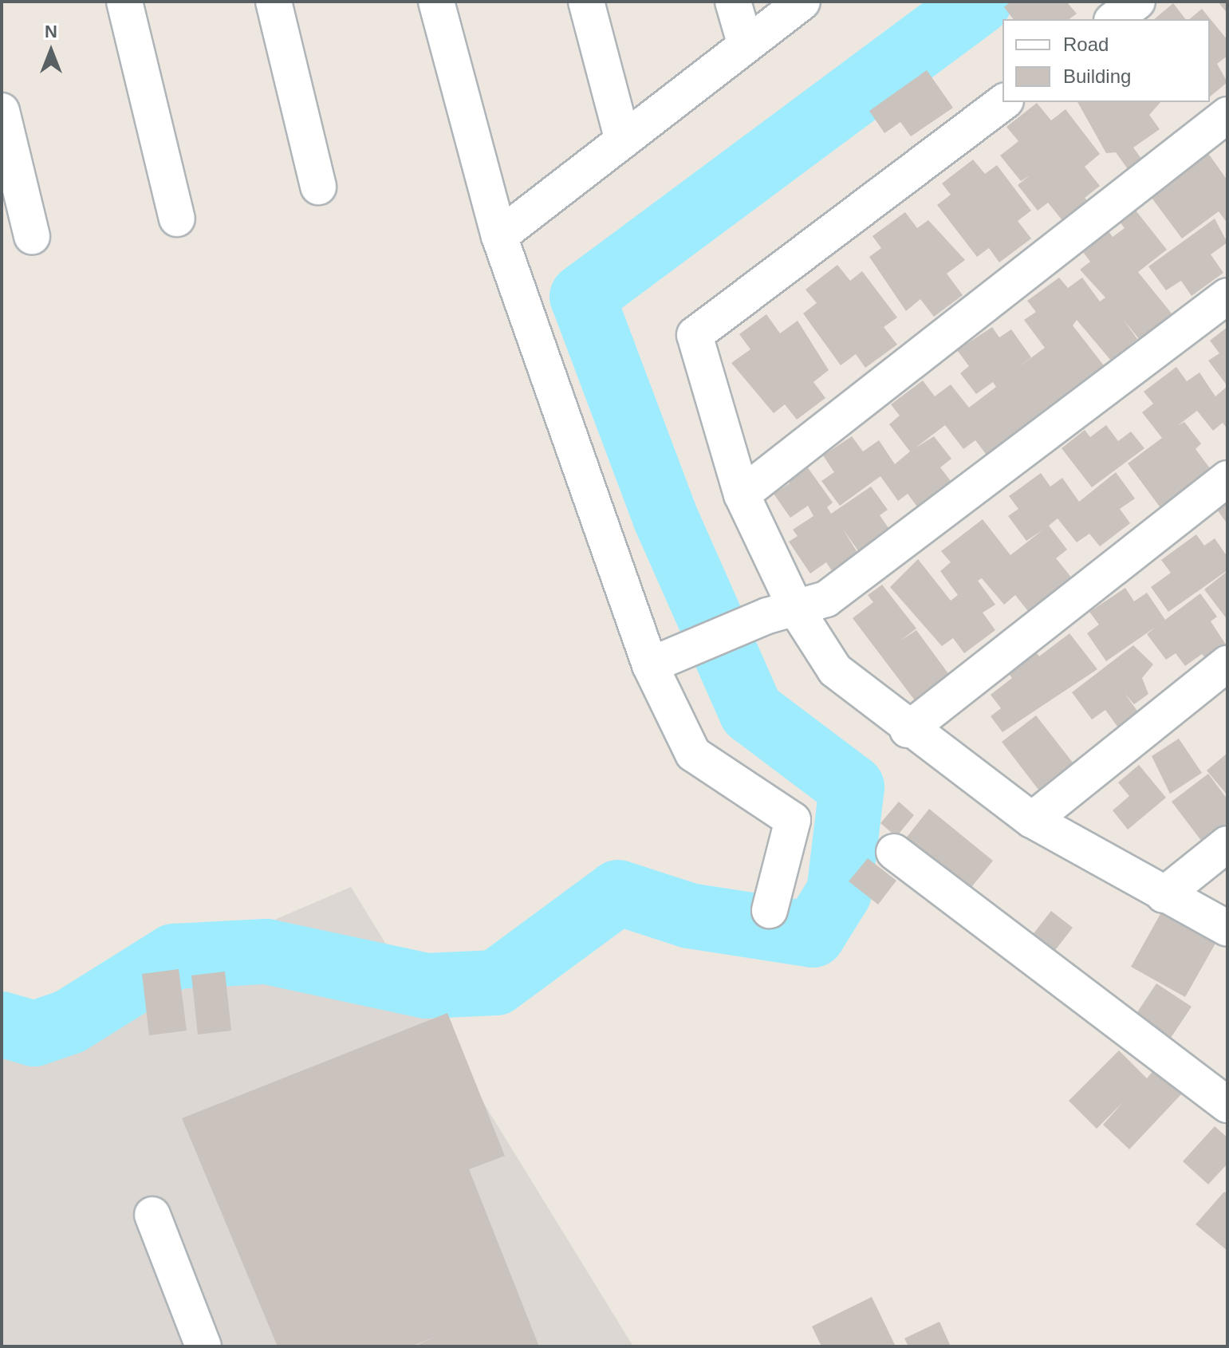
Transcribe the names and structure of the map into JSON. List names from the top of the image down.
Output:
{
  "legend": ["Road", "Building"],
  "north": "top"
}
